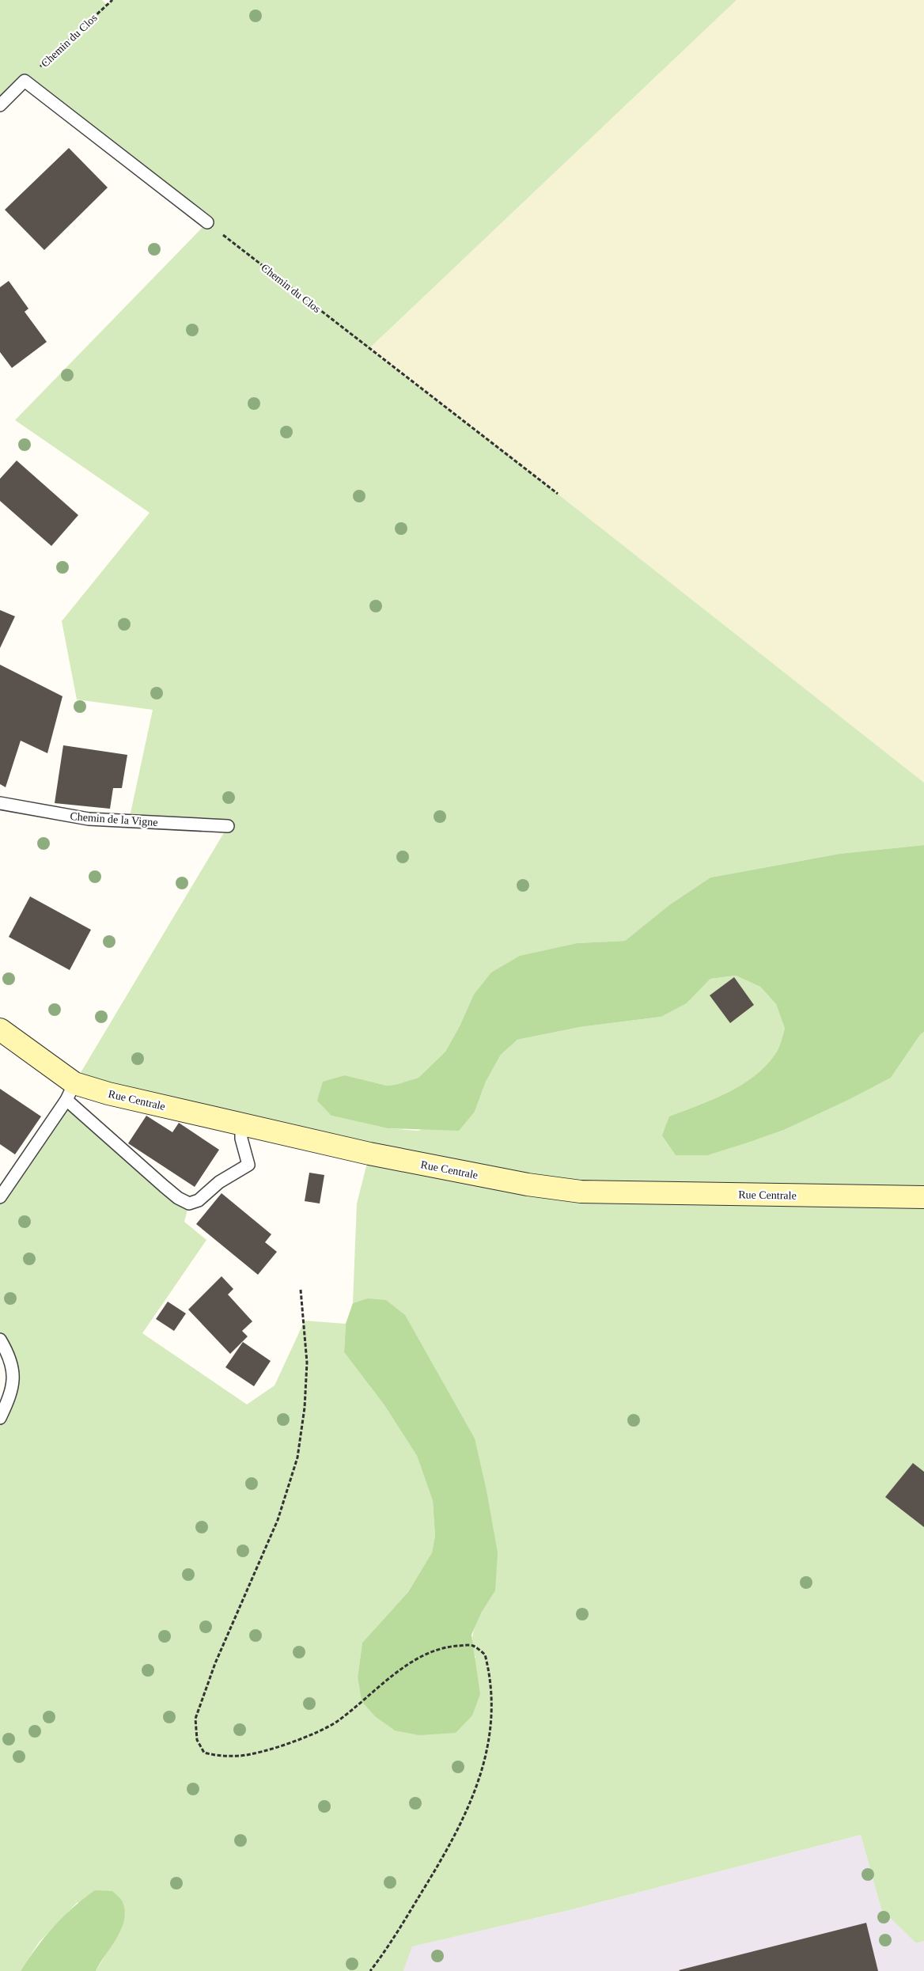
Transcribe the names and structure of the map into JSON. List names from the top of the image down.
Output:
{
  "streets": {
    "street": ["Rue Centrale"],
    "lane": ["Chemin de la Vigne"],
    "path": ["Chemin du Clos"]
  }
}
